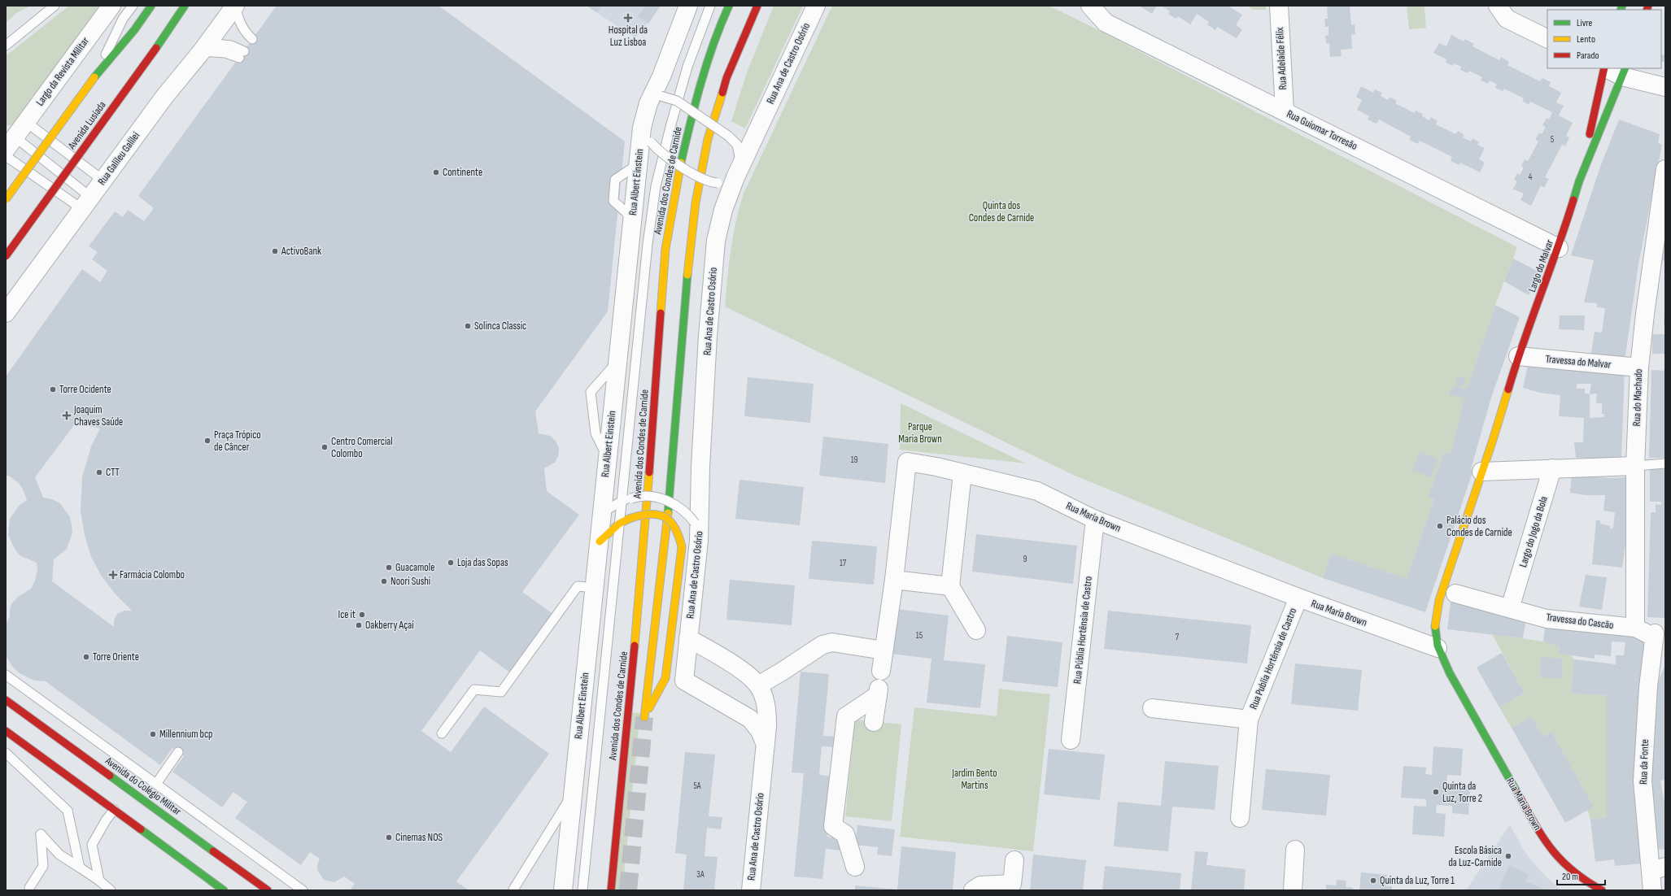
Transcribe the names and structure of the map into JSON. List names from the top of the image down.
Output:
{
  "streets": {
    "main road": [
      "Avenida Lusíada",
      "Avenida dos Condes de Carnide",
      "Largo do Malvar",
      "Rua Maria Brown",
      "Avenida do Colégio Militar"
    ],
    "street": [
      "Rua Adelaide Félix",
      "Rua Ana de Castro Osório",
      "Largo da Revista Militar",
      "Rua Guiomar Torresão",
      "Rua Galileu Galilei",
      "Rua Albert Einstein",
      "Travessa do Malvar",
      "Rua do Machado",
      "Largo do Jogo da Bola",
      "Travessa do Cascão",
      "Rua Públia Hortênsia de Castro",
      "Rua Publia Hortênsia de Castro",
      "Rua da Fonte"
    ]
  },
  "crossings": [
    ["Rua Adelaide Félix", "Rua Guiomar Torresão"],
    ["Rua Guiomar Torresão", "Largo do Malvar"],
    ["Largo do Malvar", "Travessa do Malvar"],
    ["Travessa do Malvar", "Rua do Machado"],
    ["Rua do Machado", "Travessa do Cascão"],
    ["Rua do Machado", "Rua da Fonte"],
    ["Rua Maria Brown", "Rua Públia Hortênsia de Castro"],
    ["Rua Maria Brown", "Rua Publia Hortênsia de Castro"],
    ["Largo do Jogo da Bola", "Travessa do Cascão"],
    ["Travessa do Cascão", "Rua da Fonte"]
  ],
  "parks": ["Quinta dos Condes de Carnide", "Parque Maria Brown", "Jardim Bento Martins"],
  "places": {
    "health": ["Hospital da Luz Lisboa", "Joaquim Chaves Saúde", "Farmácia Colombo"],
    "other": [
      "Continente",
      "ActivoBank",
      "Solinca Classic",
      "Torre Ocidente",
      "Praça Trópico de Câncer",
      "Centro Comercial Colombo",
      "CTT",
      "Palácio dos Condes de Carnide",
      "Loja das Sopas",
      "Guacamole",
      "Noori Sushi",
      "Ice it",
      "Oakberry Açaí",
      "Torre Oriente",
      "Millennium bcp",
      "Quinta da Luz, Torre 2",
      "Cinemas NOS",
      "Escola Básica da Luz-Carnide",
      "Quinta da Luz, Torre 1"
    ]
  },
  "house_numbers": [
    "5",
    "4",
    "19",
    "9",
    "17",
    "15",
    "7",
    "5A",
    "3A"
  ],
  "legend": ["Livre", "Lento", "Parado"],
  "scale_bar": "20 m"
}
